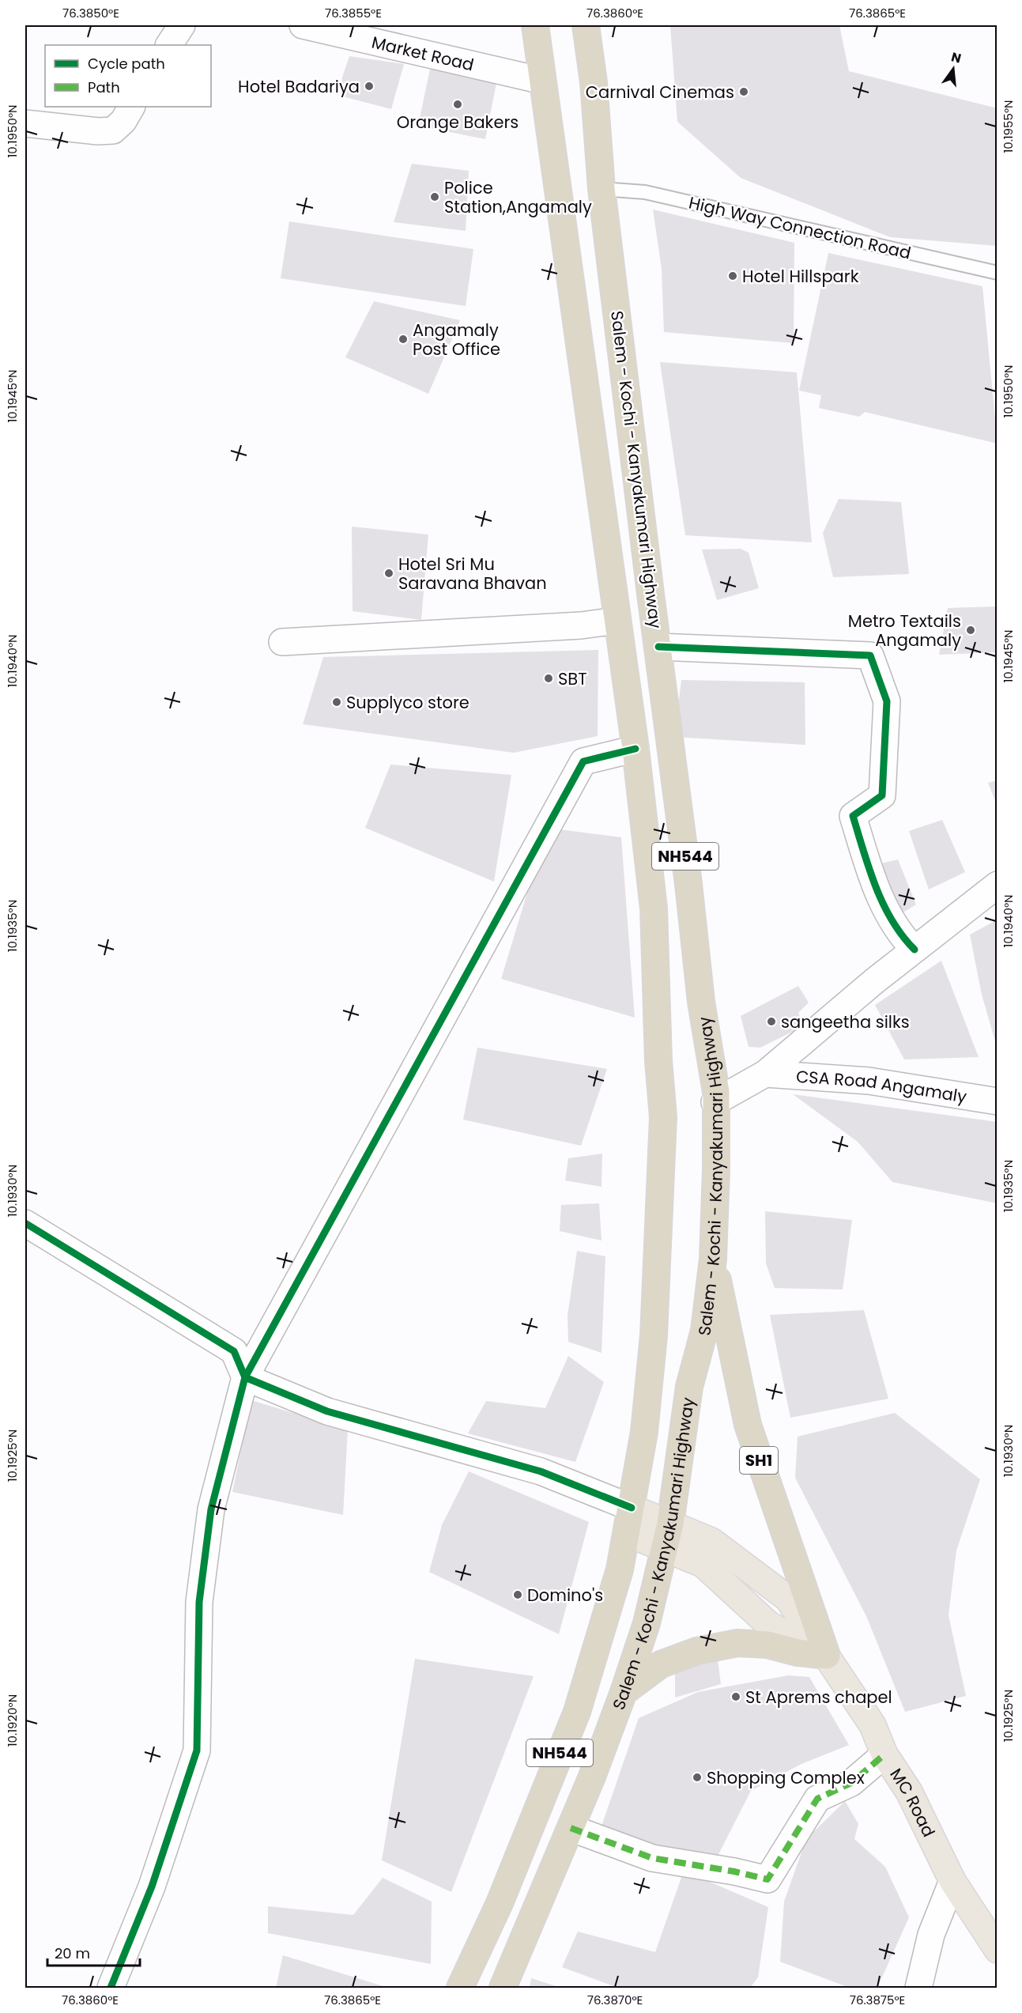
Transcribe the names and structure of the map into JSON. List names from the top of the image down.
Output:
{
  "streets": {
    "highway": ["Salem - Kochi - Kanyakumari Highway", "NH544", "SH1"],
    "main road": ["MC Road"],
    "street": ["Market Road", "CSA Road Angamaly"],
    "lane": ["High Way Connection Road"]
  },
  "crossings": [
    ["Market Road", "Salem - Kochi - Kanyakumari Highway"],
    ["High Way Connection Road", "Salem - Kochi - Kanyakumari Highway"],
    ["Salem - Kochi - Kanyakumari Highway", "SH1"],
    ["Salem - Kochi - Kanyakumari Highway", "MC Road"],
    ["SH1", "MC Road"]
  ],
  "places": [
    "Hotel Badariya",
    "Carnival Cinemas",
    "Orange Bakers",
    "Police Station,Angamaly",
    "Hotel Hillspark",
    "Angamaly Post Office",
    "Hotel Sri Mu Saravana Bhavan",
    "Metro Textails Angamaly",
    "SBT",
    "Supplyco store",
    "sangeetha silks",
    "Domino's",
    "St Aprems chapel",
    "Shopping Complex"
  ],
  "legend": ["Cycle path", "Path"],
  "scale_bar": "20 m",
  "north": "top",
  "coordinates": [
    "76.3850°E",
    "76.3855°E",
    "76.3860°E",
    "76.3865°E",
    "10.1955°N",
    "10.1950°N",
    "10.1945°N",
    "10.1940°N",
    "10.1935°N",
    "10.1930°N",
    "10.1925°N",
    "10.1920°N",
    "76.3870°E",
    "76.3875°E"
  ]
}
